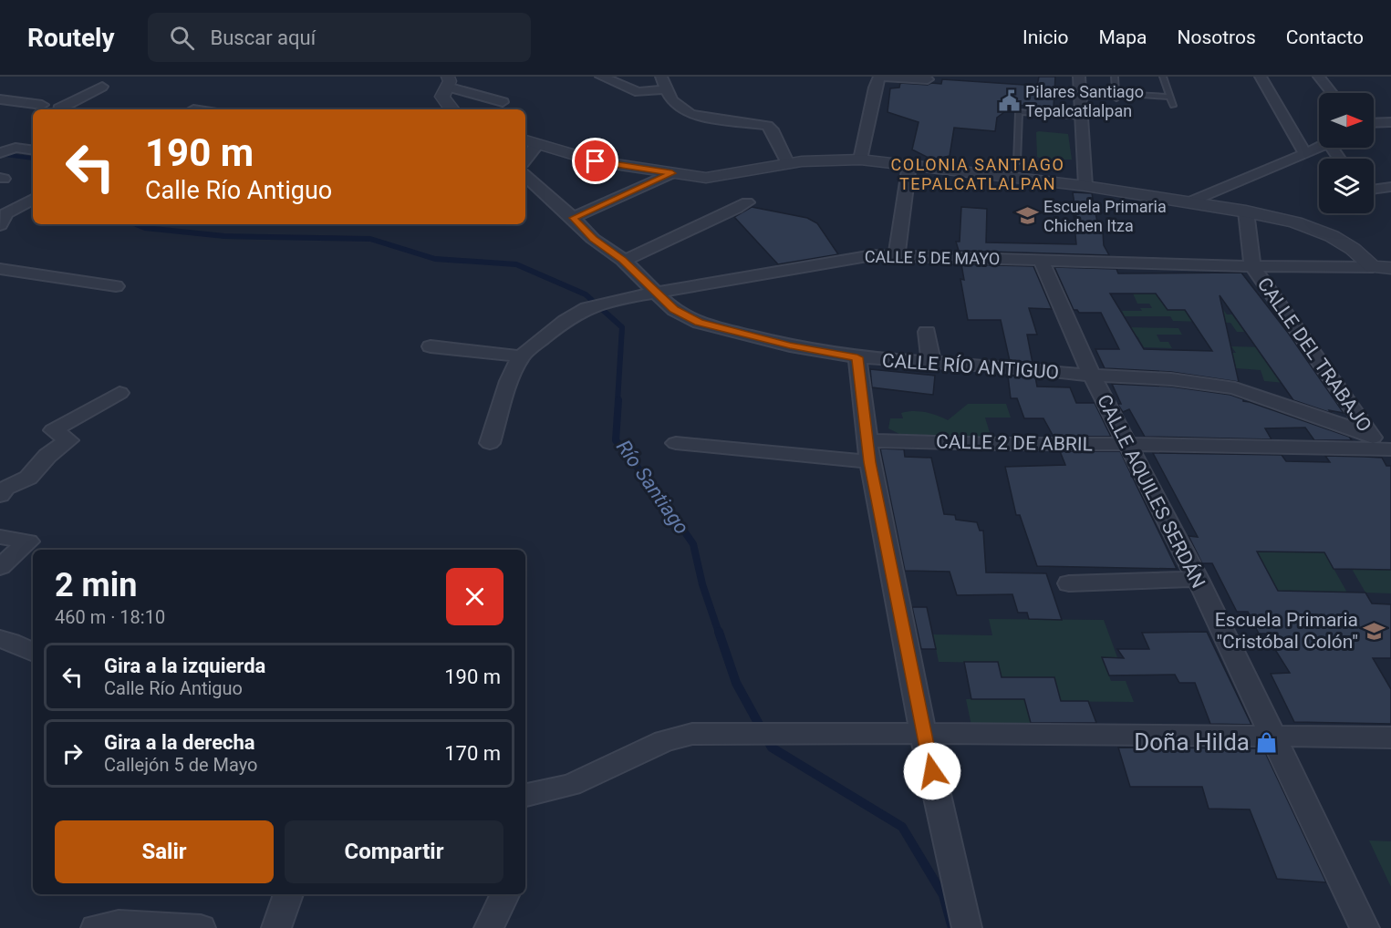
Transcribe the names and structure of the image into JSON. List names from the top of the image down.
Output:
{
  "streets": {
    "street": [
      "CALLE 5 DE MAYO",
      "CALLE DEL TRABAJO",
      "CALLE RÍO ANTIGUO",
      "CALLE 2 DE ABRIL",
      "CALLE AQUILES SERDÁN"
    ]
  },
  "crossings": [
    ["CALLE 5 DE MAYO", "CALLE DEL TRABAJO"],
    ["CALLE 5 DE MAYO", "CALLE RÍO ANTIGUO"],
    ["CALLE 5 DE MAYO", "CALLE AQUILES SERDÁN"],
    ["CALLE DEL TRABAJO", "CALLE RÍO ANTIGUO"],
    ["CALLE DEL TRABAJO", "CALLE 2 DE ABRIL"],
    ["CALLE RÍO ANTIGUO", "CALLE 2 DE ABRIL"],
    ["CALLE RÍO ANTIGUO", "CALLE AQUILES SERDÁN"],
    ["CALLE 2 DE ABRIL", "CALLE AQUILES SERDÁN"]
  ],
  "districts": ["COLONIA SANTIAGO TEPALCATLALPAN"],
  "water": ["Río Santiago"],
  "places": {
    "public building": ["Pilares Santiago Tepalcatlalpan"],
    "school or university": ["Escuela Primaria Chichen Itza", "Escuela Primaria \"Cristóbal Colón\""],
    "shop": ["Doña Hilda"]
  },
  "north": "right",
  "page": {
    "header": "Routely",
    "search": "Buscar aquí",
    "nav": [
      "Inicio",
      "Mapa",
      "Nosotros",
      "Contacto"
    ],
    "turn": ["190 m", "Calle Río Antiguo"],
    "heading": ["2 min", "460 m · 18:10"],
    "list": [
      {
        "name": "Gira a la izquierda",
        "note": "Calle Río Antiguo",
        "value": "190 m"
      },
      {
        "name": "Gira a la derecha",
        "note": "Callejón 5 de Mayo",
        "value": "170 m"
      }
    ],
    "buttons": ["Salir", "Compartir"]
  }
}
